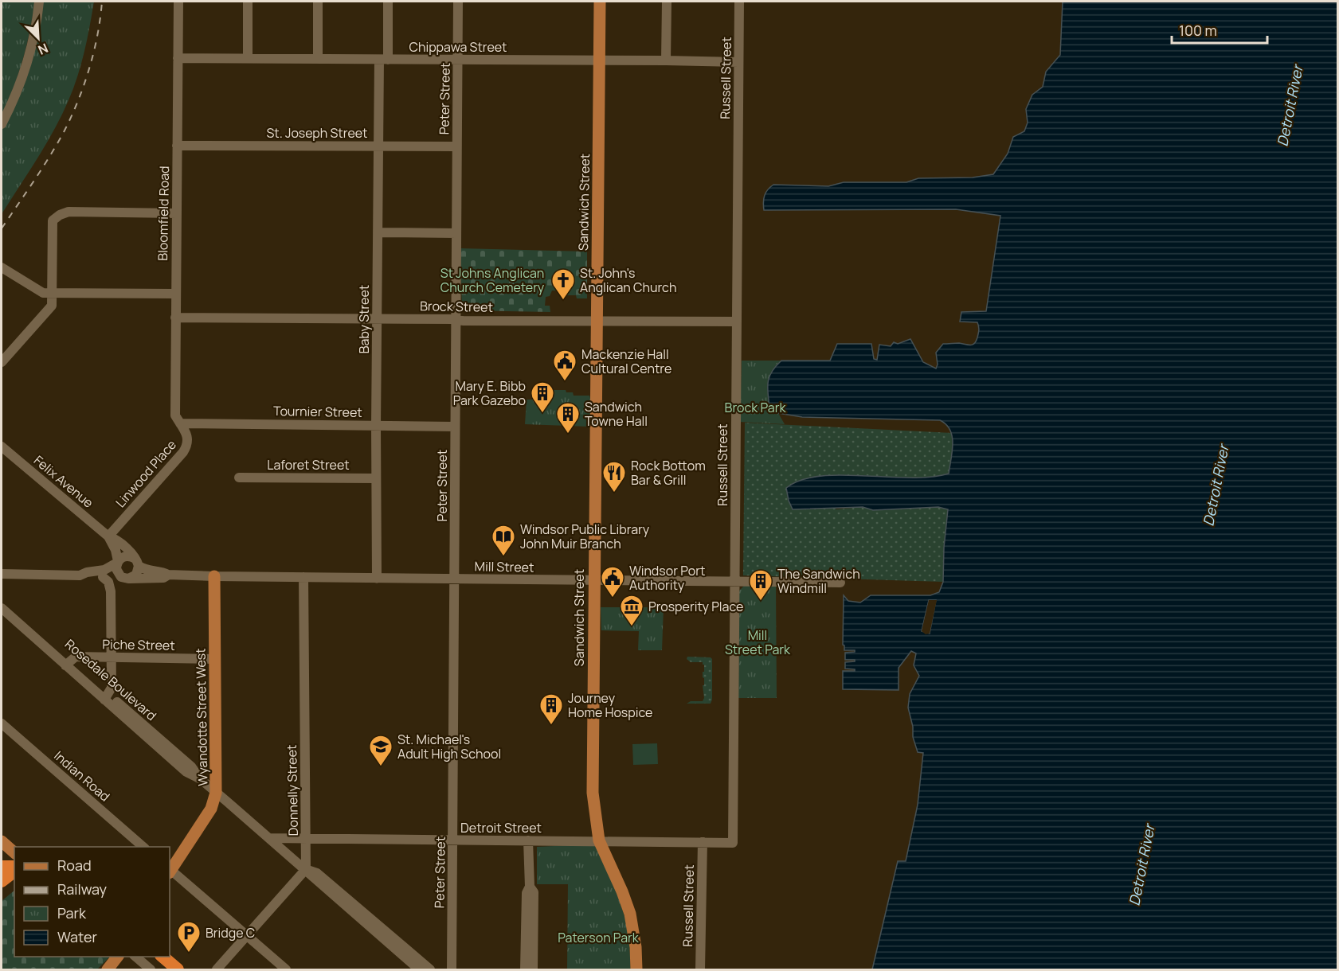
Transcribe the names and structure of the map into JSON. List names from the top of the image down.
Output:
{
  "streets": {
    "main road": ["Sandwich Street", "Wyandotte Street West"],
    "street": [
      "Chippawa Street",
      "Russell Street",
      "Peter Street",
      "St. Joseph Street",
      "Bloomfield Road",
      "Brock Street",
      "Baby Street",
      "Tournier Street",
      "Laforet Street",
      "Linwood Place",
      "Felix Avenue",
      "Mill Street",
      "Piche Street",
      "Rosedale Boulevard",
      "Indian Road",
      "Donnelly Street",
      "Detroit Street"
    ]
  },
  "crossings": [
    ["Chippawa Street", "Russell Street"],
    ["Chippawa Street", "Peter Street"],
    ["Chippawa Street", "Sandwich Street"],
    ["Chippawa Street", "Bloomfield Road"],
    ["Chippawa Street", "Baby Street"],
    ["Russell Street", "Brock Street"],
    ["Russell Street", "Mill Street"],
    ["Russell Street", "Detroit Street"],
    ["Peter Street", "St. Joseph Street"],
    ["Peter Street", "Brock Street"],
    ["Peter Street", "Tournier Street"],
    ["Peter Street", "Mill Street"],
    ["Peter Street", "Detroit Street"],
    ["St. Joseph Street", "Bloomfield Road"],
    ["St. Joseph Street", "Baby Street"],
    ["Sandwich Street", "Brock Street"],
    ["Sandwich Street", "Mill Street"],
    ["Sandwich Street", "Detroit Street"],
    ["Bloomfield Road", "Brock Street"],
    ["Bloomfield Road", "Tournier Street"],
    ["Bloomfield Road", "Linwood Place"],
    ["Brock Street", "Baby Street"],
    ["Baby Street", "Tournier Street"],
    ["Baby Street", "Laforet Street"],
    ["Baby Street", "Mill Street"],
    ["Tournier Street", "Linwood Place"],
    ["Linwood Place", "Felix Avenue"],
    ["Felix Avenue", "Mill Street"],
    ["Mill Street", "Wyandotte Street West"],
    ["Mill Street", "Donnelly Street"],
    ["Piche Street", "Rosedale Boulevard"],
    ["Piche Street", "Wyandotte Street West"],
    ["Rosedale Boulevard", "Wyandotte Street West"],
    ["Rosedale Boulevard", "Donnelly Street"],
    ["Rosedale Boulevard", "Detroit Street"],
    ["Donnelly Street", "Detroit Street"]
  ],
  "water": ["Detroit River"],
  "parks": [
    "St Johns Anglican Church Cemetery",
    "Brock Park",
    "Mill Street Park",
    "Paterson Park"
  ],
  "places": {
    "church": ["St. John's Anglican Church"],
    "public building": ["Mackenzie Hall Cultural Centre", "Windsor Port Authority"],
    "building": [
      "Mary E. Bibb Park Gazebo",
      "Sandwich Towne Hall",
      "The Sandwich Windmill",
      "Journey Home Hospice"
    ],
    "restaurant": ["Rock Bottom Bar & Grill"],
    "library": ["Windsor Public Library John Muir Branch"],
    "museum": ["Prosperity Place"],
    "school or university": ["St. Michael's Adult High School"],
    "parking": ["Bridge C"]
  },
  "legend": [
    "Road",
    "Railway",
    "Park",
    "Water"
  ],
  "scale_bar": "100 m",
  "north": "bottom right"
}
